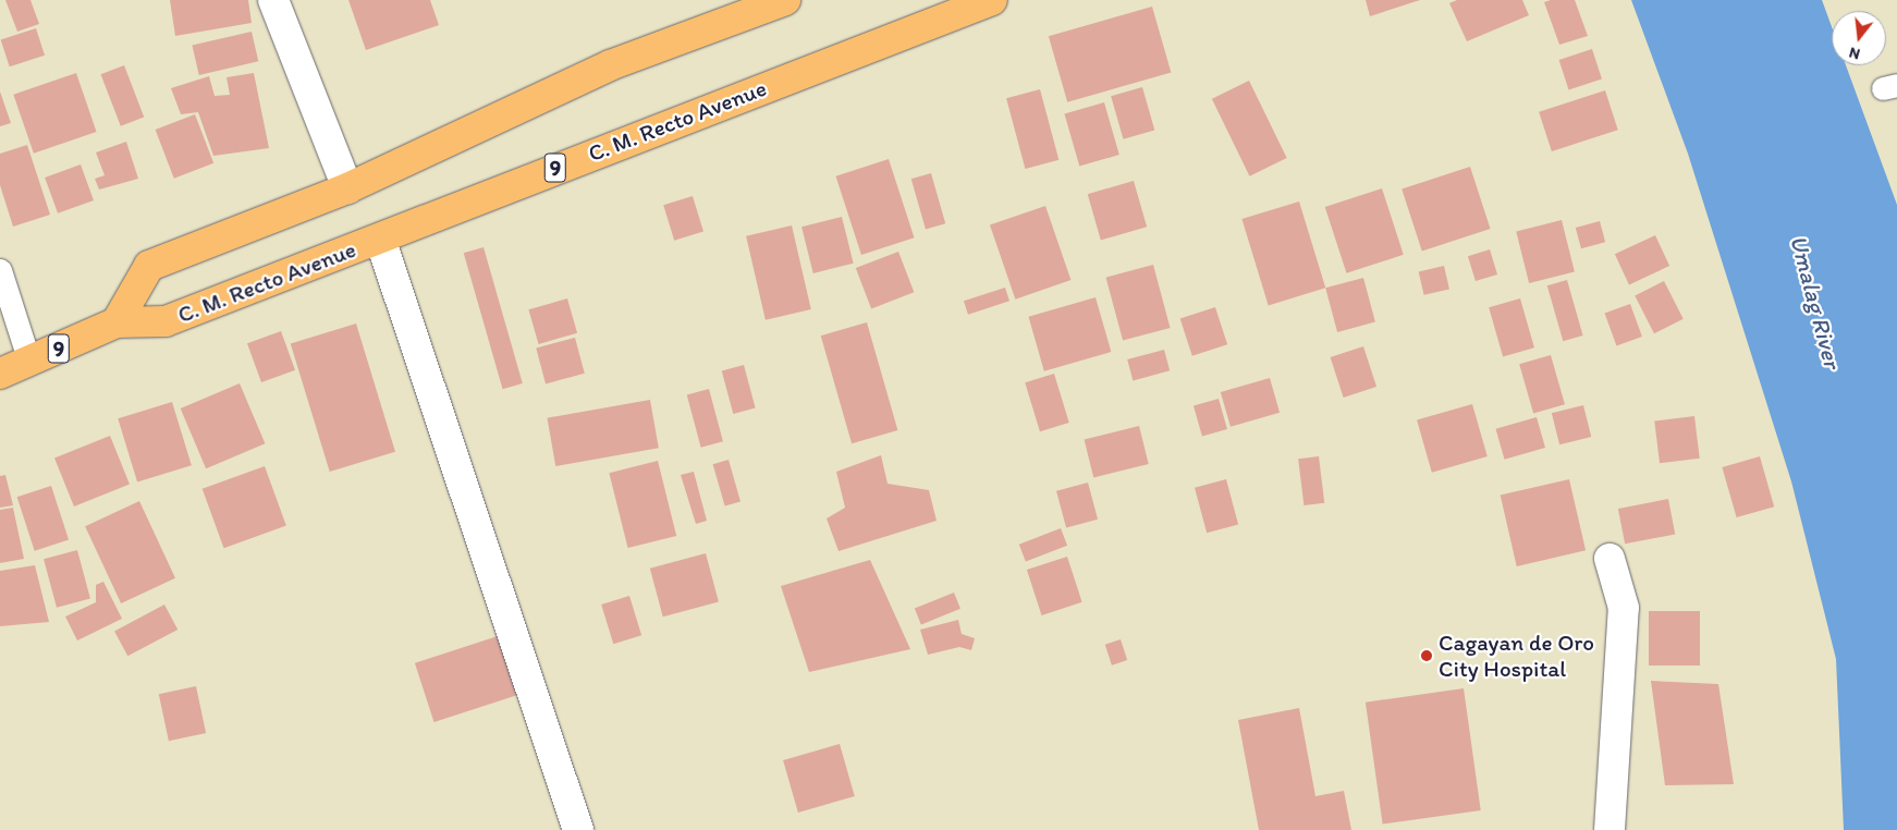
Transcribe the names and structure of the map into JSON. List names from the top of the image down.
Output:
{
  "streets": {
    "highway": ["C. M. Recto Avenue", "9"]
  },
  "water": ["Umalag River"],
  "places": ["Cagayan de Oro City Hospital"],
  "north": "bottom"
}
